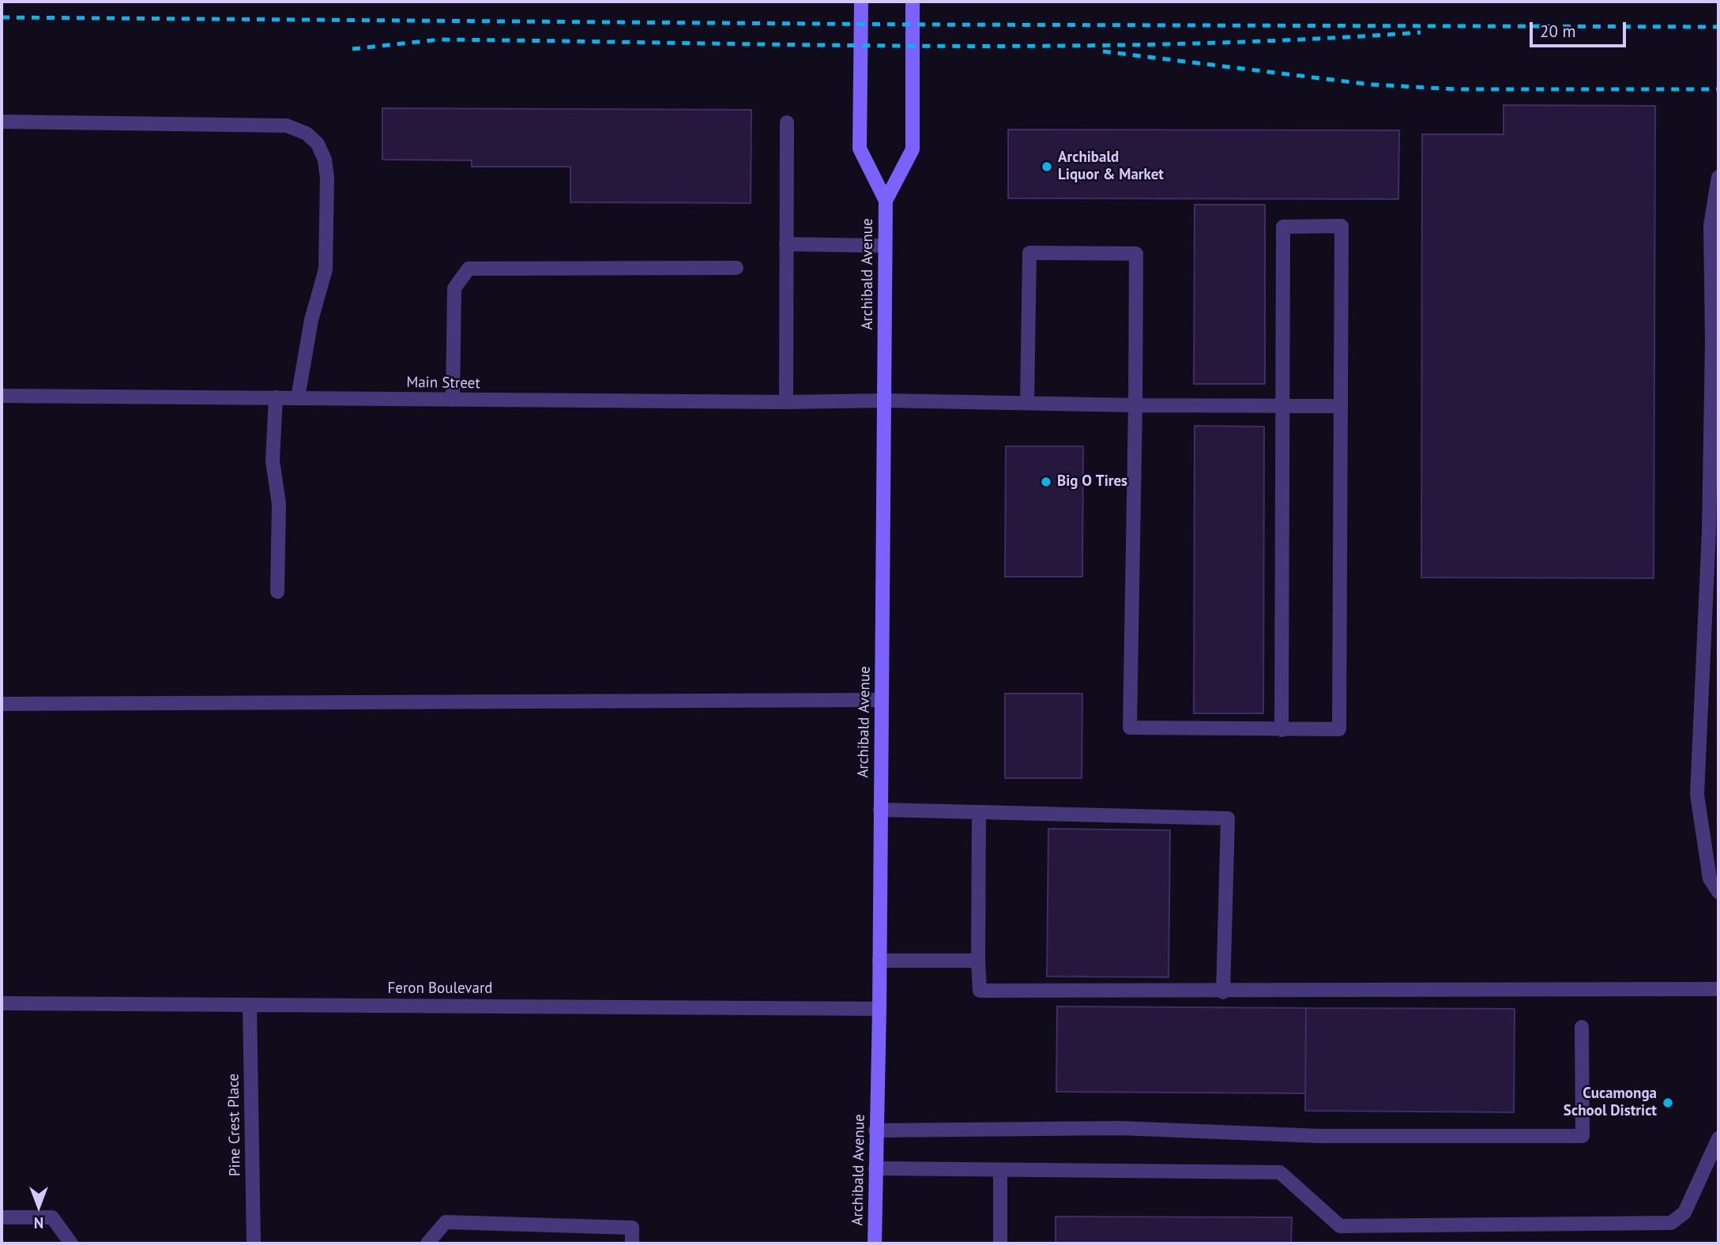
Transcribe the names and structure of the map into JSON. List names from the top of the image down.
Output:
{
  "streets": {
    "main road": ["Archibald Avenue"],
    "street": ["Main Street", "Feron Boulevard", "Pine Crest Place"]
  },
  "crossings": [
    ["Archibald Avenue", "Main Street"],
    ["Archibald Avenue", "Feron Boulevard"],
    ["Feron Boulevard", "Pine Crest Place"]
  ],
  "places": ["Archibald Liquor & Market", "Big O Tires", "Cucamonga School District"],
  "scale_bar": "20 m",
  "north": "bottom"
}
